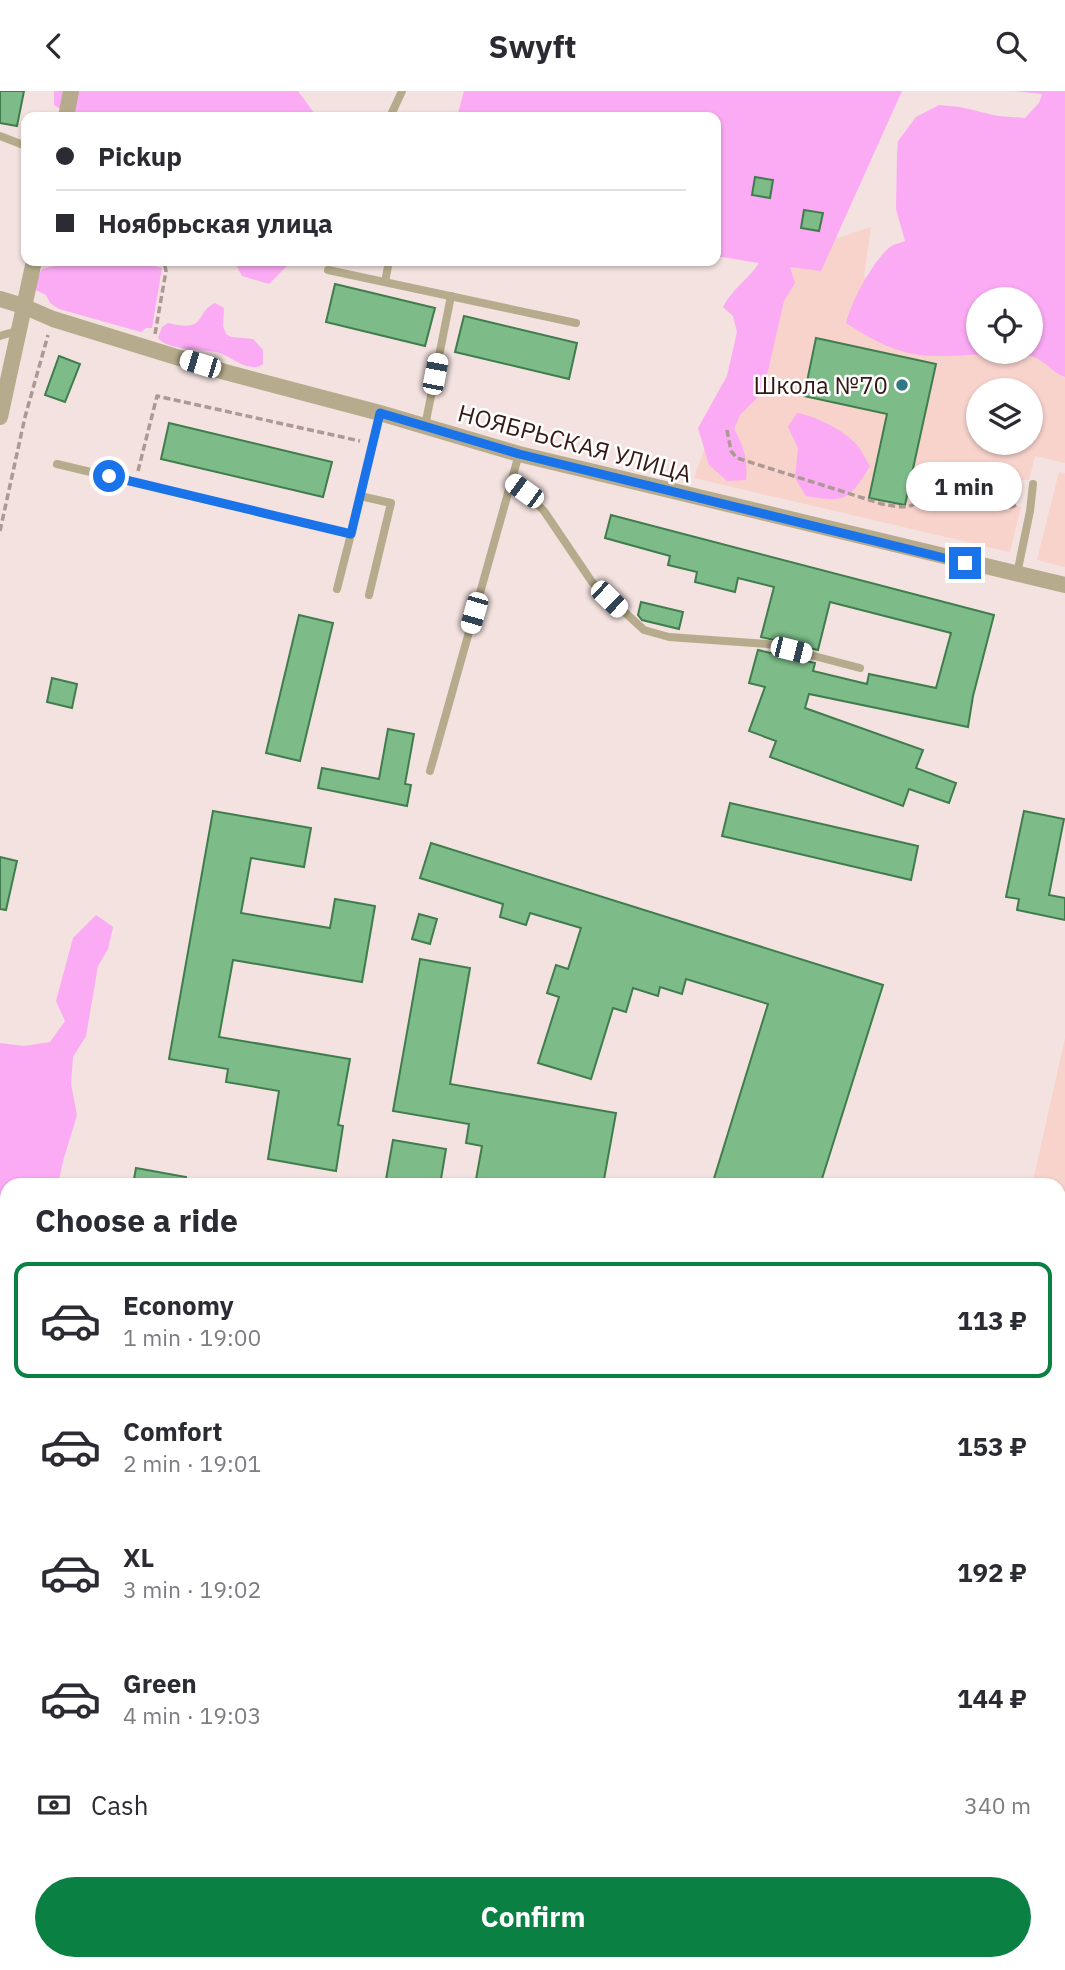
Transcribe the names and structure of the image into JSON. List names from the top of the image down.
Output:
{
  "streets": {
    "street": ["НОЯБРЬСКАЯ УЛИЦА"]
  },
  "places": ["Школа №70"],
  "page": {
    "header": "Swyft",
    "banner": ["Pickup", "Ноябрьская улица"],
    "bubble": "1 min",
    "heading": "Choose a ride",
    "list": [
      {
        "name": "Economy",
        "note": "1 min · 19:00",
        "value": "113 ₽"
      },
      {
        "name": "Comfort",
        "note": "2 min · 19:01",
        "value": "153 ₽"
      },
      {
        "name": "XL",
        "note": "3 min · 19:02",
        "value": "192 ₽"
      },
      {
        "name": "Green",
        "note": "4 min · 19:03",
        "value": "144 ₽"
      }
    ],
    "pay": ["Cash", "340 m"],
    "buttons": "Confirm"
  }
}
